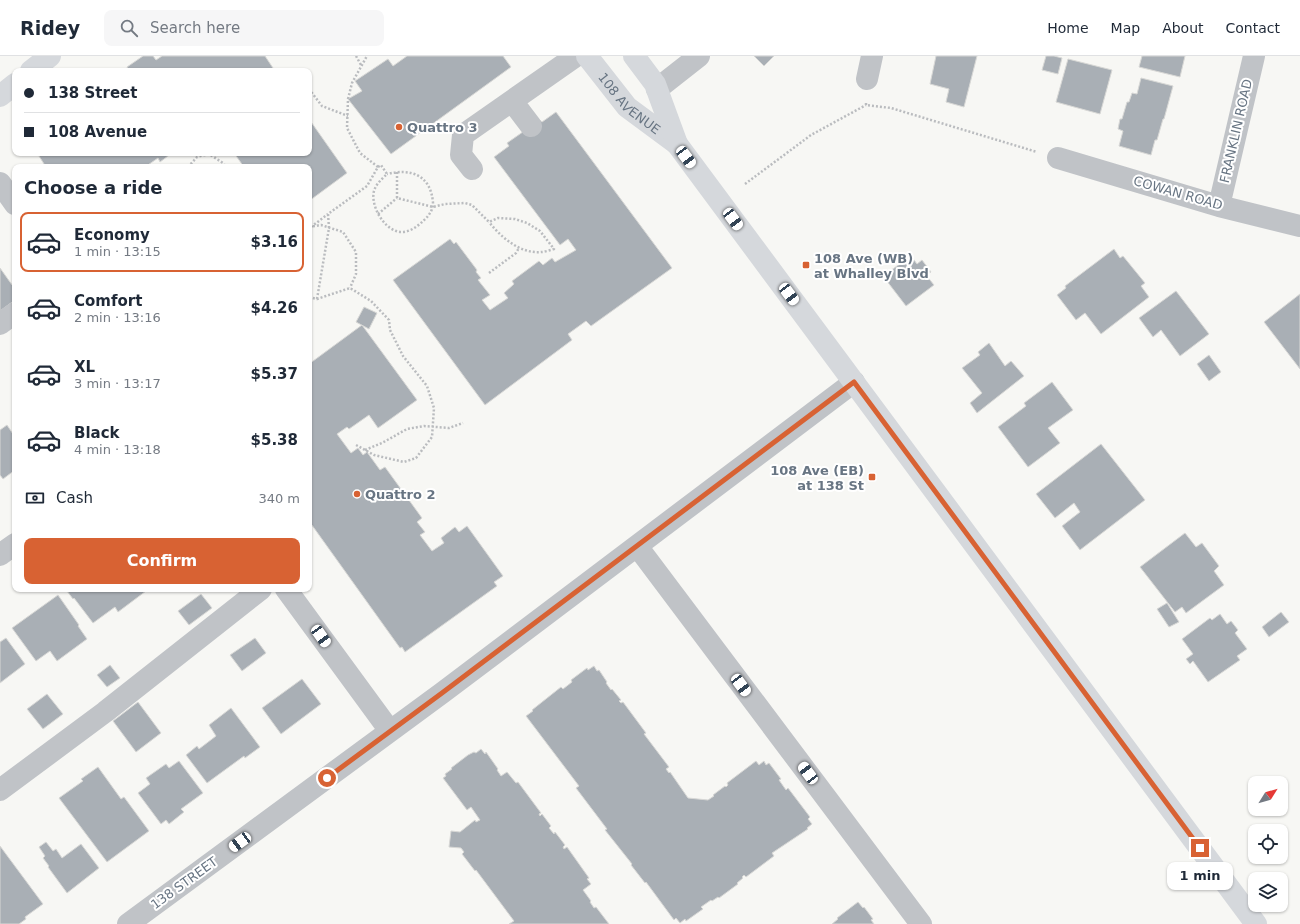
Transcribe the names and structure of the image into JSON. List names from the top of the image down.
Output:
{
  "streets": {
    "main road": ["108 AVENUE"],
    "street": ["FRANKLIN ROAD", "COWAN ROAD", "138 STREET"]
  },
  "crossings": [
    ["108 AVENUE", "138 STREET"],
    ["FRANKLIN ROAD", "COWAN ROAD"]
  ],
  "places": {
    "other": ["Quattro 3", "Quattro 2"],
    "transit": ["108 Ave (WB) at Whalley Blvd", "108 Ave (EB) at 138 St"]
  },
  "north": "top right",
  "page": {
    "header": "Ridey",
    "search": "Search here",
    "nav": [
      "Home",
      "Map",
      "About",
      "Contact"
    ],
    "banner": ["138 Street", "108 Avenue"],
    "heading": "Choose a ride",
    "list": [
      {
        "name": "Economy",
        "note": "1 min · 13:15",
        "value": "$3.16"
      },
      {
        "name": "Comfort",
        "note": "2 min · 13:16",
        "value": "$4.26"
      },
      {
        "name": "XL",
        "note": "3 min · 13:17",
        "value": "$5.37"
      },
      {
        "name": "Black",
        "note": "4 min · 13:18",
        "value": "$5.38"
      }
    ],
    "pay": ["Cash", "340 m"],
    "buttons": "Confirm",
    "bubble": "1 min"
  }
}
